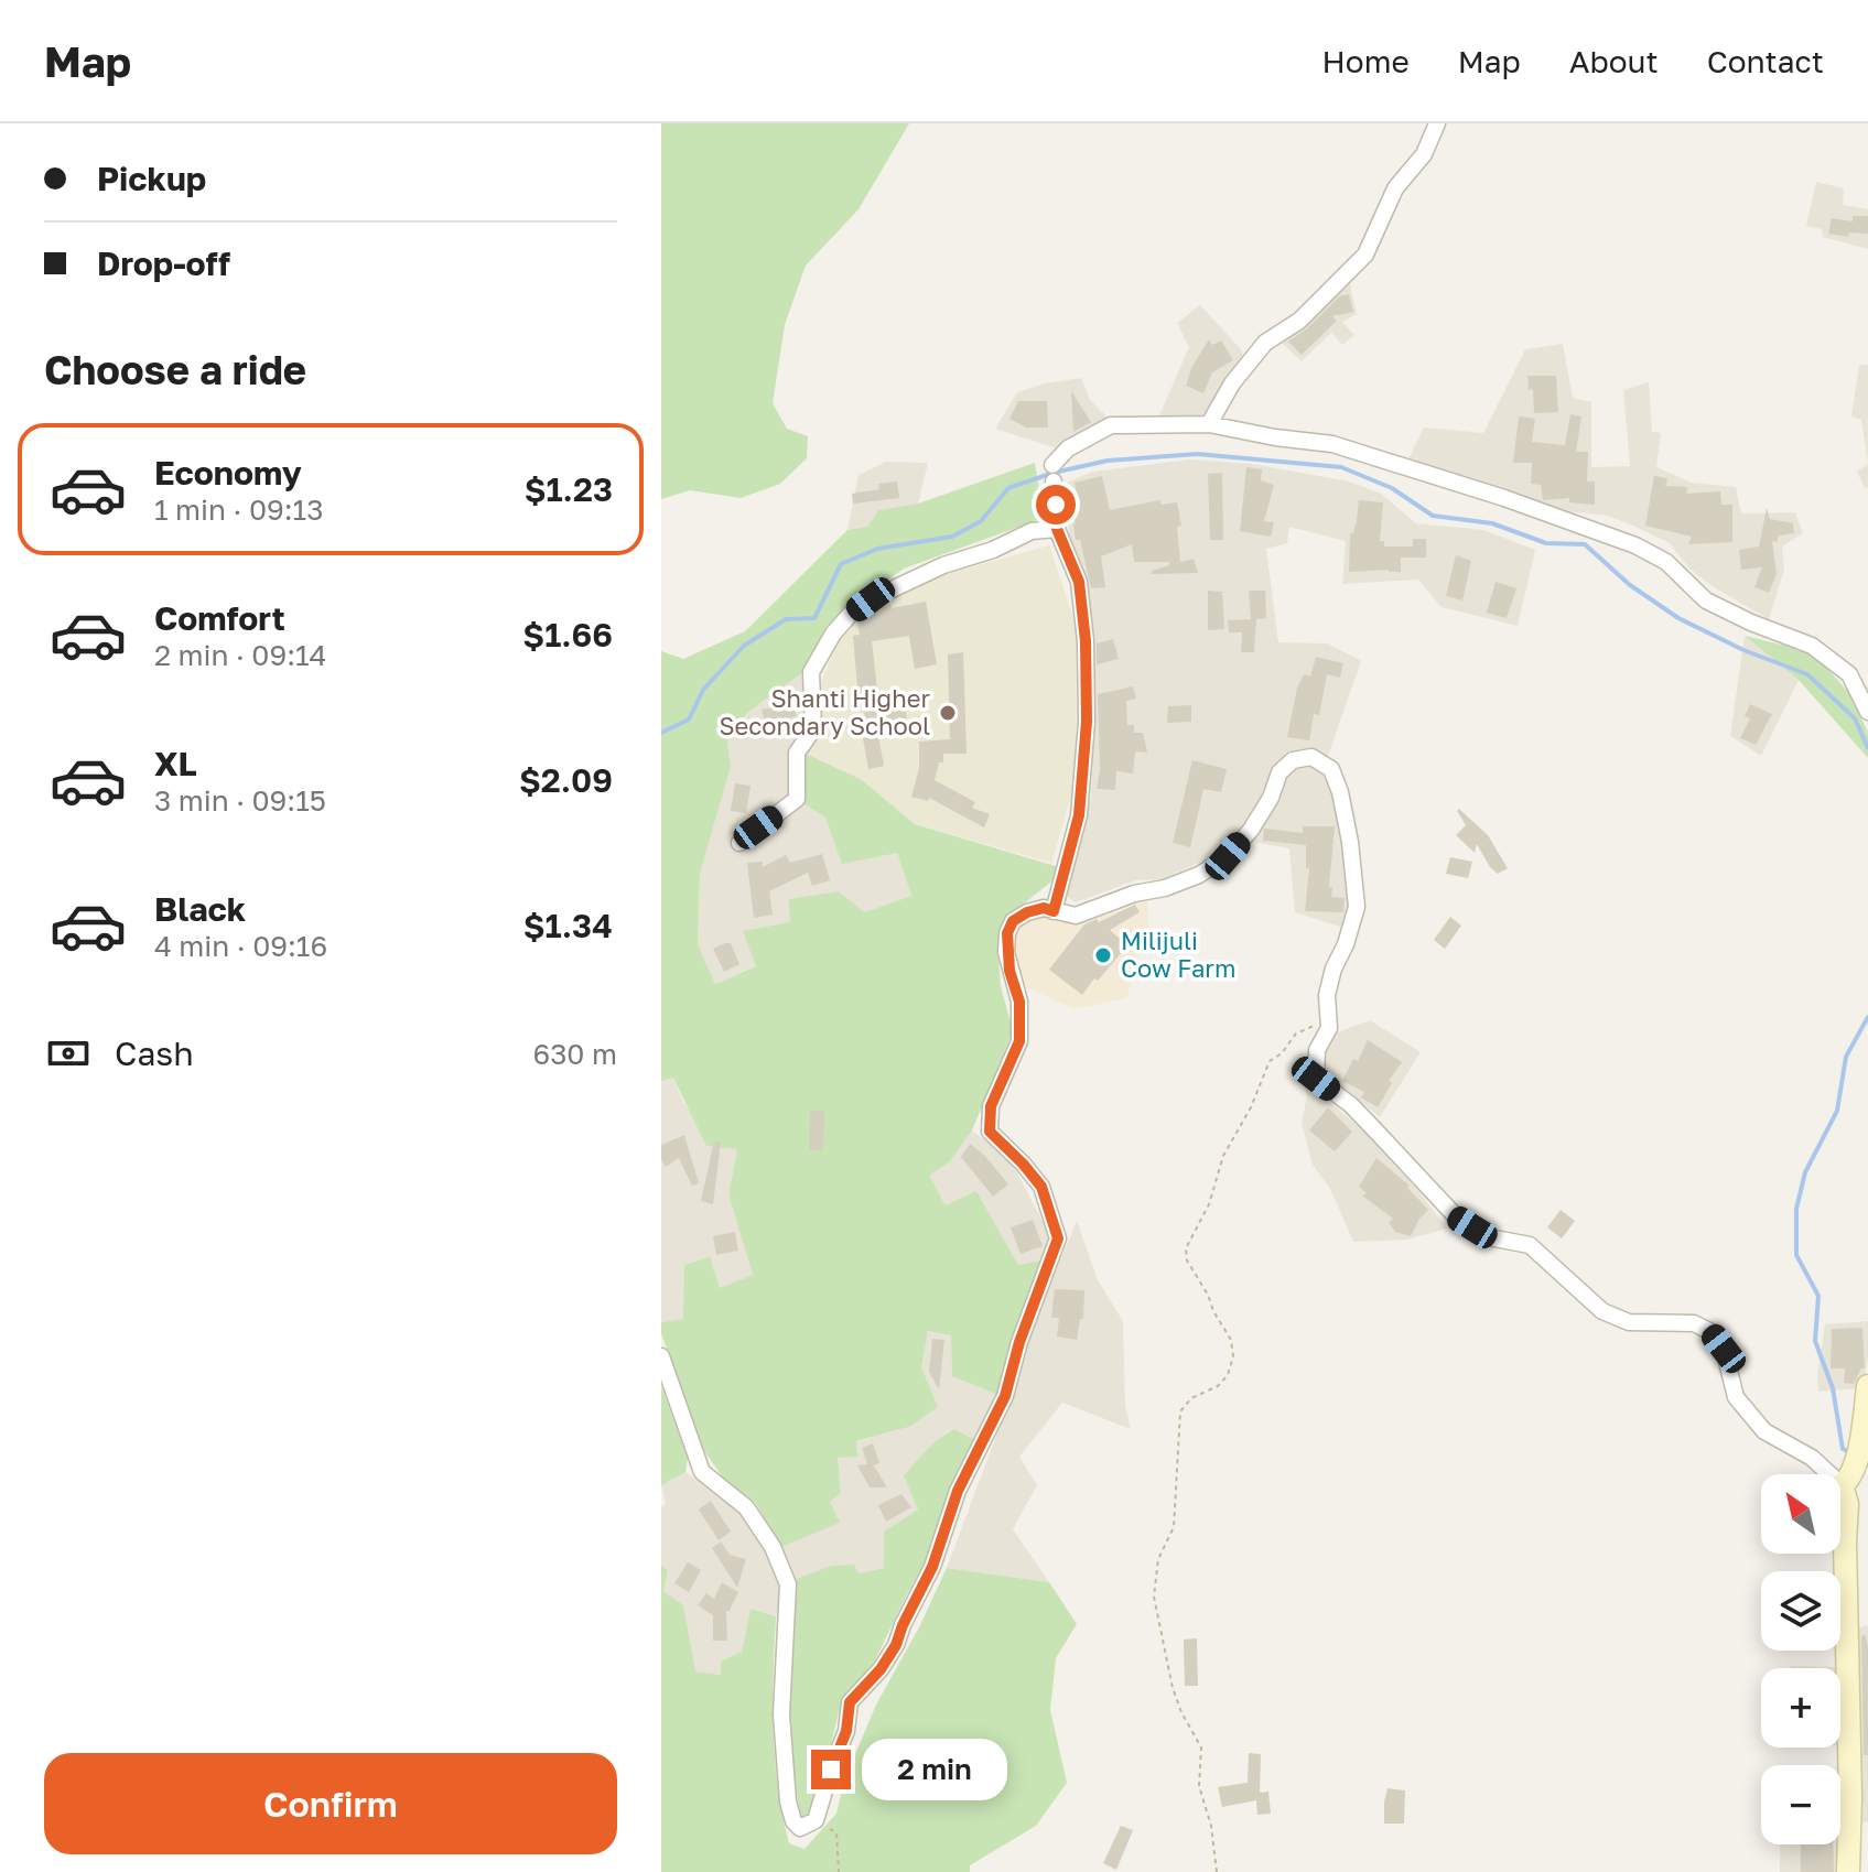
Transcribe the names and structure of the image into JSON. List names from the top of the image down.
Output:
{
  "places": ["Shanti Higher Secondary School", "Milijuli Cow Farm"],
  "north": "top left",
  "page": {
    "header": "Map",
    "nav": [
      "Home",
      "Map",
      "About",
      "Contact"
    ],
    "banner": ["Pickup", "Drop-off"],
    "heading": "Choose a ride",
    "list": [
      {
        "name": "Economy",
        "note": "1 min · 09:13",
        "value": "$1.23"
      },
      {
        "name": "Comfort",
        "note": "2 min · 09:14",
        "value": "$1.66"
      },
      {
        "name": "XL",
        "note": "3 min · 09:15",
        "value": "$2.09"
      },
      {
        "name": "Black",
        "note": "4 min · 09:16",
        "value": "$1.34"
      }
    ],
    "pay": ["Cash", "630 m"],
    "map_buttons": ["+", "−"],
    "buttons": "Confirm",
    "bubble": "2 min"
  }
}
